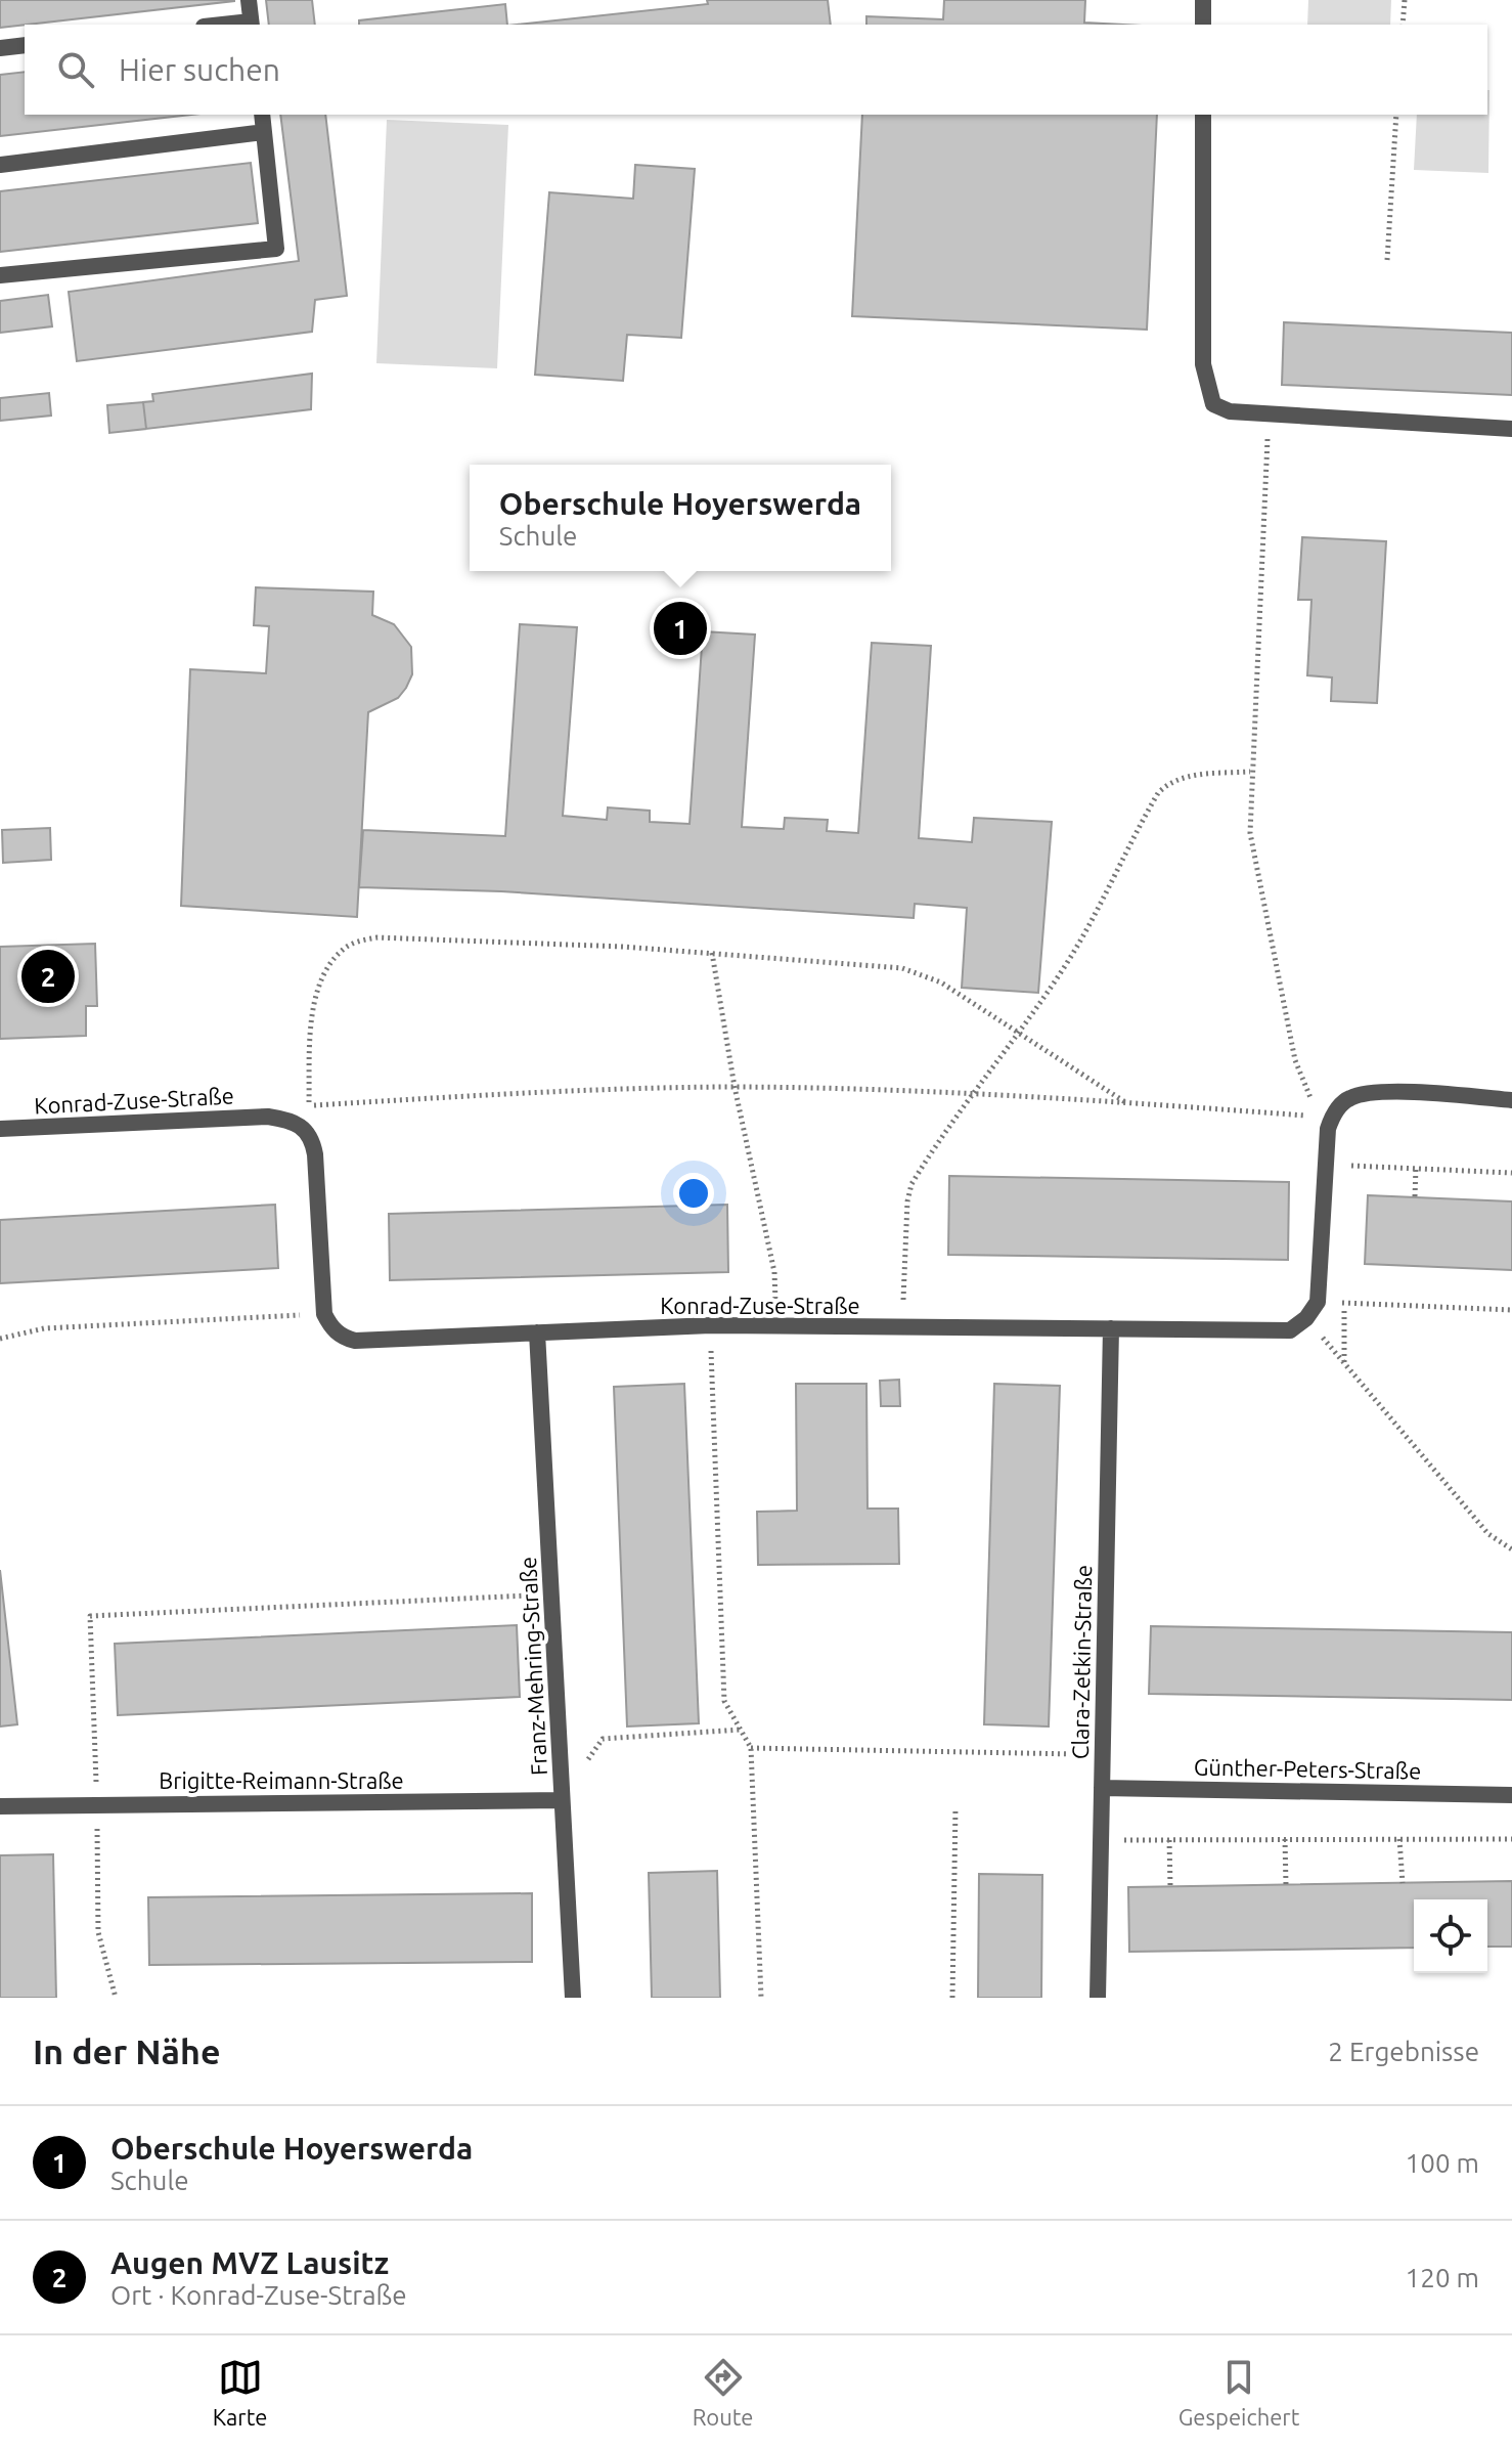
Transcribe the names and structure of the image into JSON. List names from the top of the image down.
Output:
{
  "streets": {
    "street": [
      "Konrad-Zuse-Straße",
      "Clara-Zetkin-Straße",
      "Franz-Mehring-Straße",
      "Günther-Peters-Straße",
      "Brigitte-Reimann-Straße"
    ]
  },
  "crossings": [
    ["Konrad-Zuse-Straße", "Clara-Zetkin-Straße"],
    ["Konrad-Zuse-Straße", "Franz-Mehring-Straße"],
    ["Clara-Zetkin-Straße", "Günther-Peters-Straße"],
    ["Franz-Mehring-Straße", "Brigitte-Reimann-Straße"]
  ],
  "page": {
    "search": "Hier suchen",
    "popup": ["Oberschule Hoyerswerda", "Schule"],
    "pins": ["1", "2"],
    "heading": ["In der Nähe", "2 Ergebnisse"],
    "list": [
      {
        "mark": "1",
        "name": "Oberschule Hoyerswerda",
        "note": "Schule",
        "value": "100 m"
      },
      {
        "mark": "2",
        "name": "Augen MVZ Lausitz",
        "note": "Ort · Konrad-Zuse-Straße",
        "value": "120 m"
      }
    ],
    "nav": ["Karte", "Route", "Gespeichert"]
  }
}
